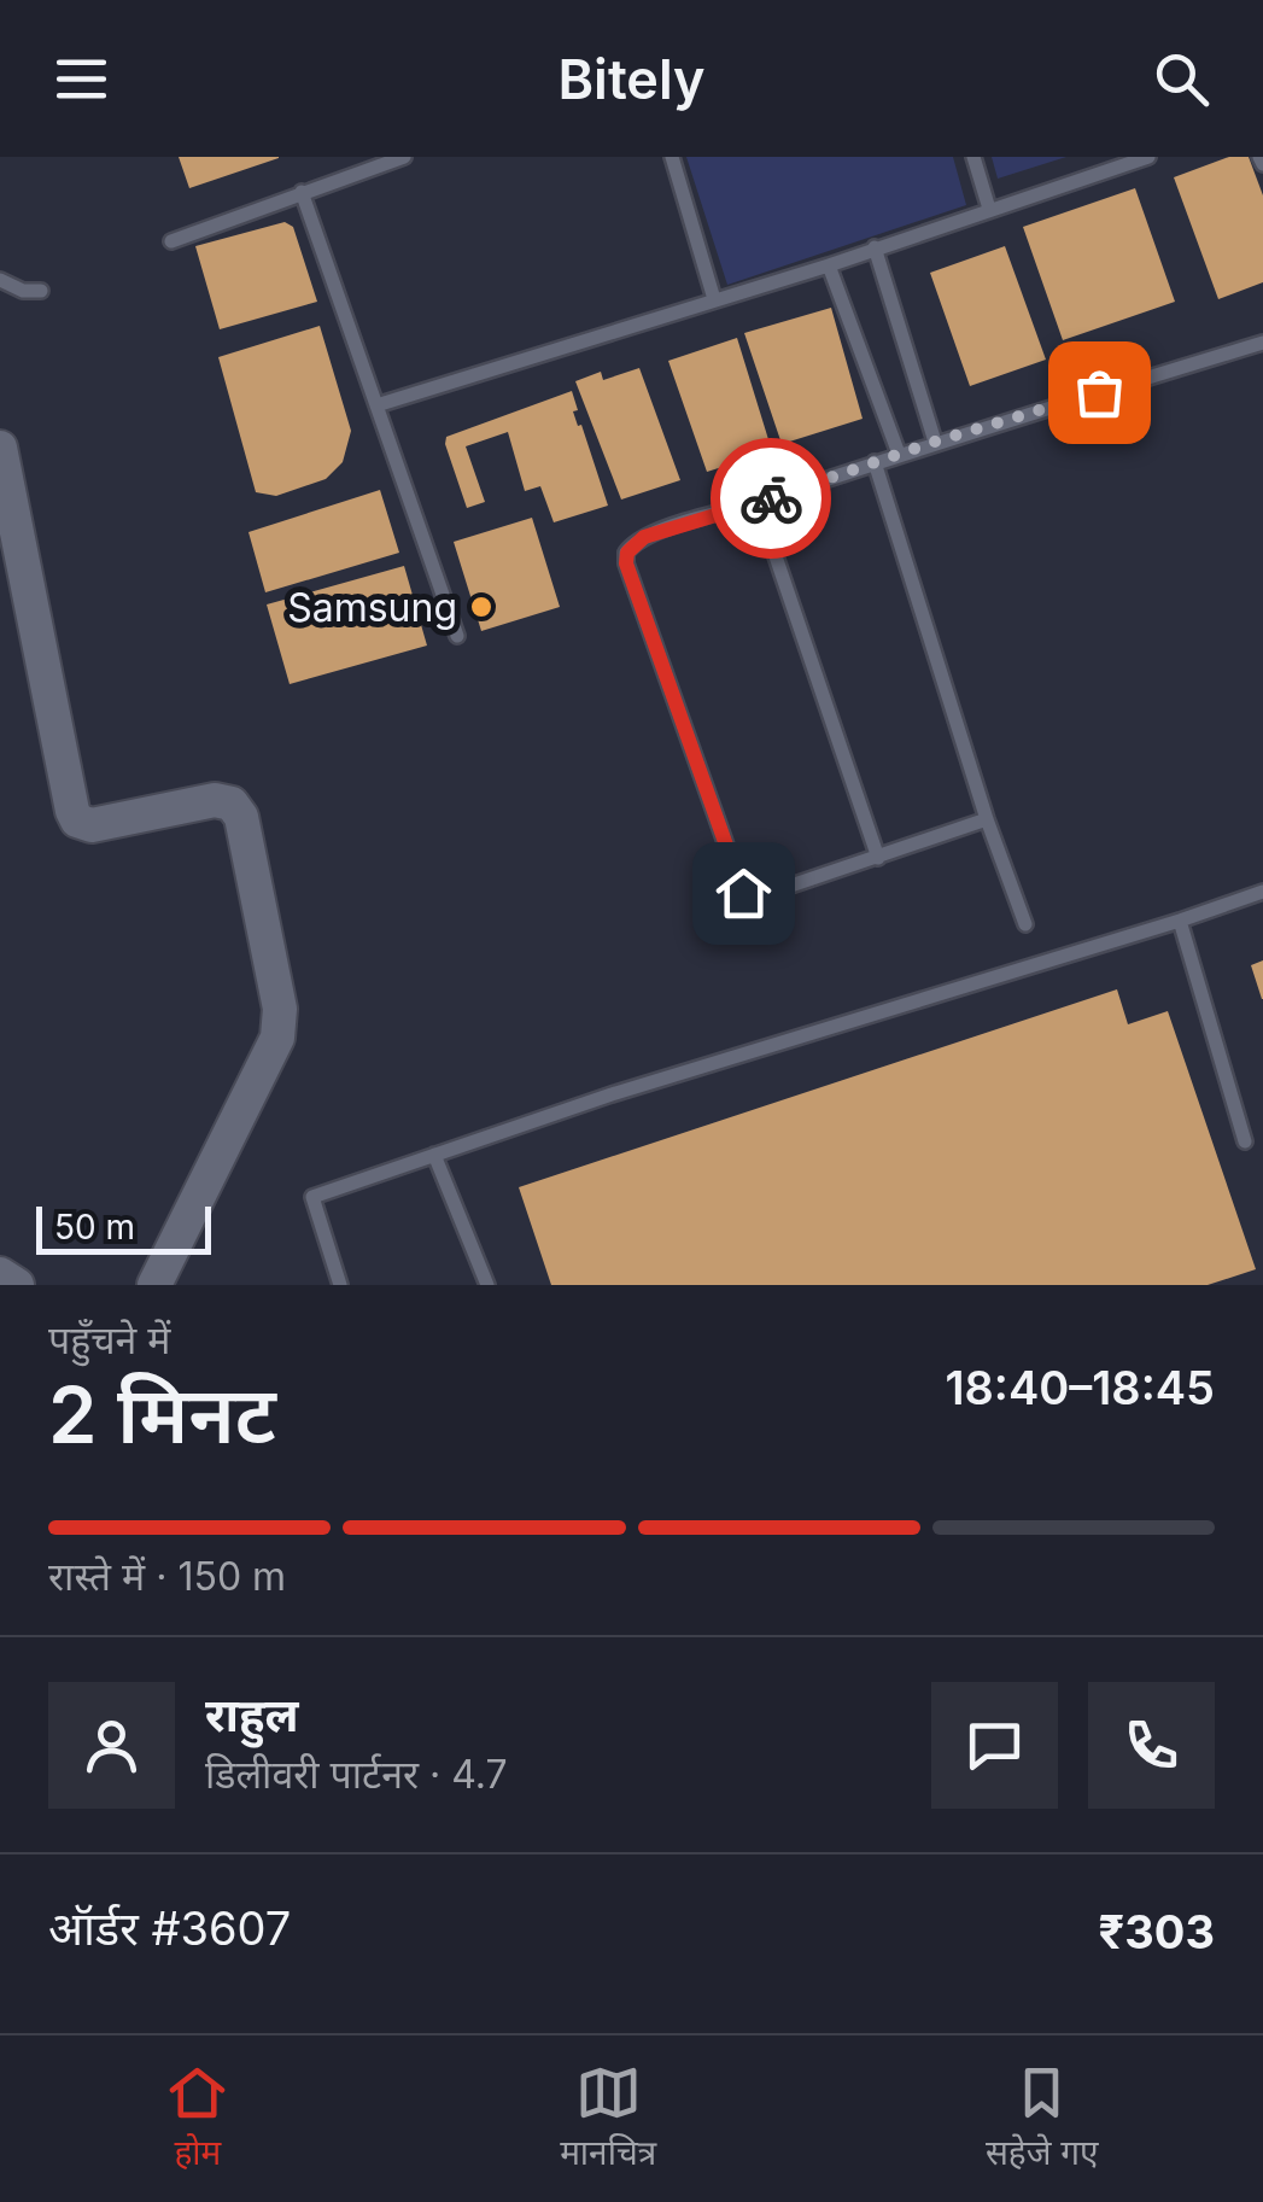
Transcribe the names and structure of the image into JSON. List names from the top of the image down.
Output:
{
  "places": ["Samsung"],
  "scale_bar": "50 m",
  "page": {
    "header": "Bitely",
    "scale": "50 m",
    "heading": ["2 मिनट", "पहुँचने में", "18:40–18:45"],
    "panel": [
      "राहुल",
      "डिलीवरी पार्टनर · 4.7",
      "ऑर्डर #3607",
      "₹303"
    ],
    "bar": "रास्ते में · 150 m",
    "tabs": ["होम", "मानचित्र", "सहेजे गए"]
  }
}
